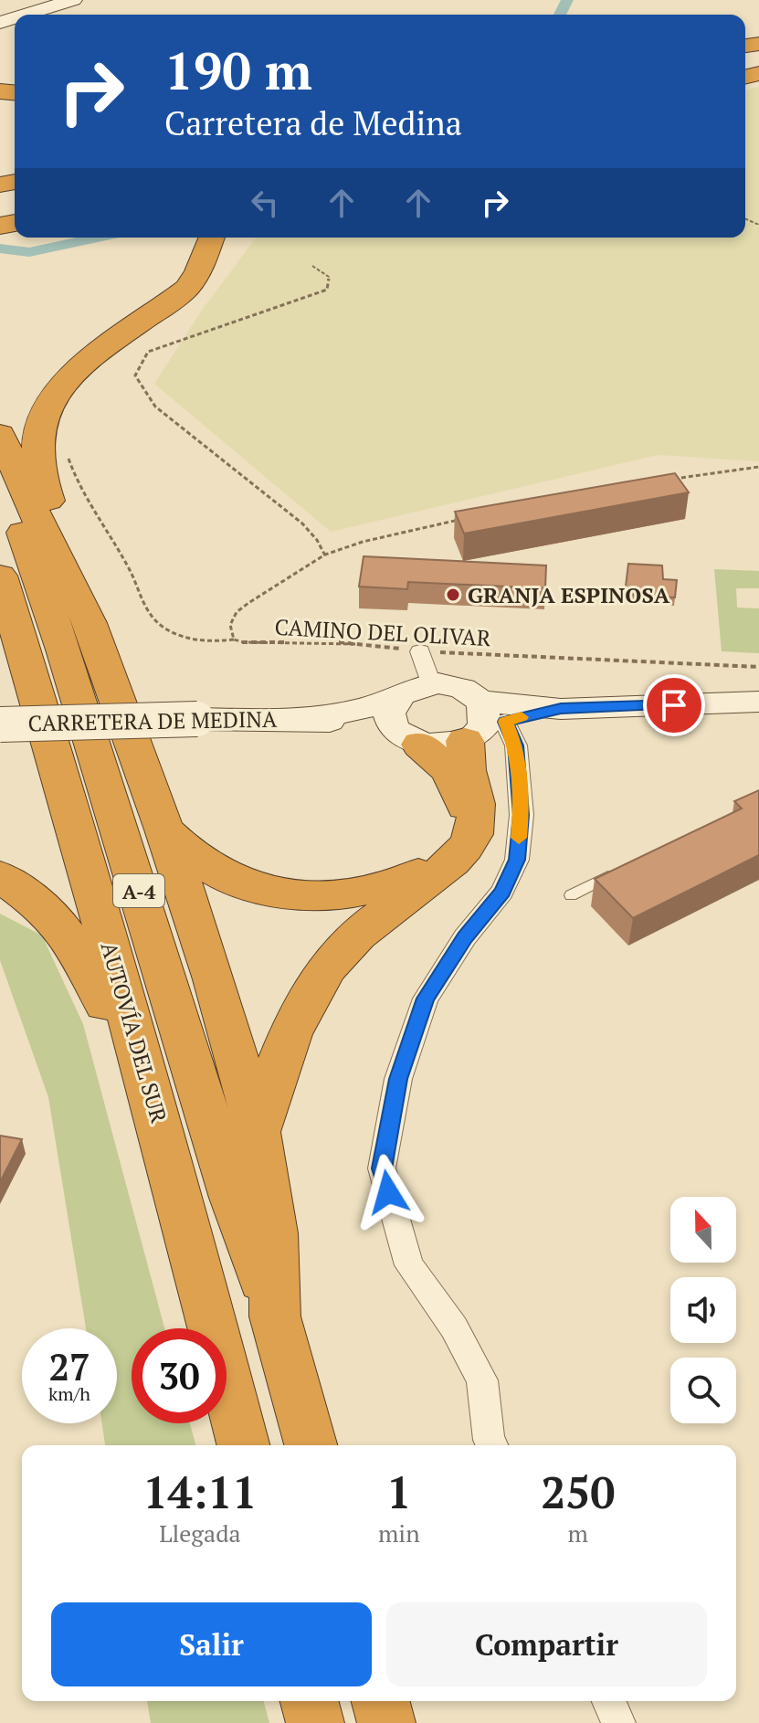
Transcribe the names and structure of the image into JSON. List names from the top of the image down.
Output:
{
  "streets": {
    "highway": ["A-4", "AUTOVÍA DEL SUR"],
    "main road": ["CARRETERA DE MEDINA"],
    "path": ["CAMINO DEL OLIVAR"]
  },
  "crossings": [
    ["A-4", "AUTOVÍA DEL SUR"]
  ],
  "places": ["GRANJA ESPINOSA"],
  "north": "top",
  "page": {
    "turn": ["190 m", "Carretera de Medina"],
    "speed": "27 km/h",
    "limit": "30",
    "eta": [
      "14:11",
      "Llegada",
      "1",
      "min",
      "250",
      "m"
    ],
    "buttons": ["Salir", "Compartir"]
  }
}
